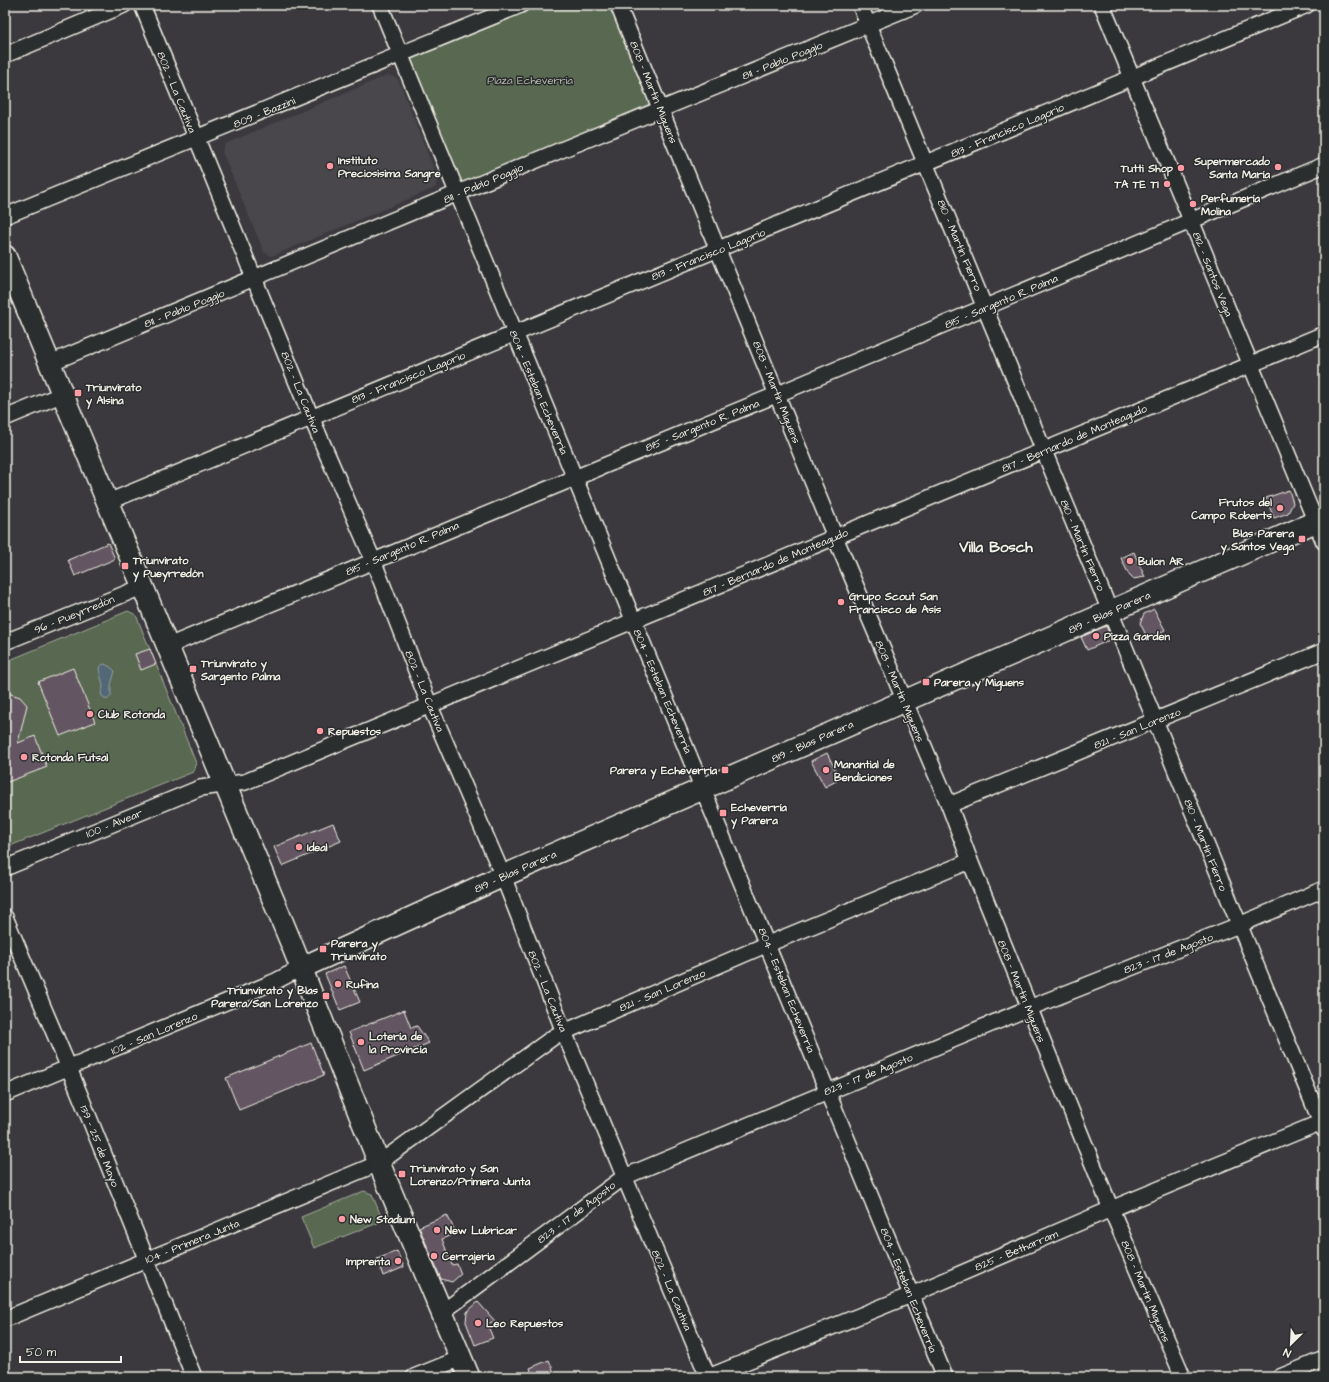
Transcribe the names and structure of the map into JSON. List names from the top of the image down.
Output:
{
  "streets": {
    "main road": ["819 - Blas Parera"],
    "street": [
      "811 - Pablo Poggio",
      "802 - La Cautiva",
      "808 - Martín Miguens",
      "809 - Bazzini",
      "813 - Francisco Lagorio",
      "810 - Martín Fierro",
      "812 - Santos Vega",
      "815 - Sargento R. Palma",
      "804 - Esteban Echeverría",
      "817 - Bernardo de Monteagudo",
      "96 - Pueyrredón",
      "821 - San Lorenzo",
      "100 - Alvear",
      "823 - 17 de Agosto",
      "102 - San Lorenzo",
      "139 - 25 de Mayo",
      "104 - Primera Junta",
      "825 - Betharram"
    ]
  },
  "crossings": [
    ["811 - Pablo Poggio", "802 - La Cautiva"],
    ["811 - Pablo Poggio", "808 - Martín Miguens"],
    ["811 - Pablo Poggio", "810 - Martín Fierro"],
    ["811 - Pablo Poggio", "804 - Esteban Echeverría"],
    ["802 - La Cautiva", "809 - Bazzini"],
    ["802 - La Cautiva", "813 - Francisco Lagorio"],
    ["802 - La Cautiva", "815 - Sargento R. Palma"],
    ["802 - La Cautiva", "817 - Bernardo de Monteagudo"],
    ["802 - La Cautiva", "819 - Blas Parera"],
    ["802 - La Cautiva", "821 - San Lorenzo"],
    ["802 - La Cautiva", "823 - 17 de Agosto"],
    ["802 - La Cautiva", "825 - Betharram"],
    ["808 - Martín Miguens", "813 - Francisco Lagorio"],
    ["808 - Martín Miguens", "815 - Sargento R. Palma"],
    ["808 - Martín Miguens", "817 - Bernardo de Monteagudo"],
    ["808 - Martín Miguens", "819 - Blas Parera"],
    ["808 - Martín Miguens", "821 - San Lorenzo"],
    ["808 - Martín Miguens", "823 - 17 de Agosto"],
    ["808 - Martín Miguens", "825 - Betharram"],
    ["809 - Bazzini", "804 - Esteban Echeverría"],
    ["813 - Francisco Lagorio", "810 - Martín Fierro"],
    ["813 - Francisco Lagorio", "812 - Santos Vega"],
    ["813 - Francisco Lagorio", "804 - Esteban Echeverría"],
    ["810 - Martín Fierro", "815 - Sargento R. Palma"],
    ["810 - Martín Fierro", "817 - Bernardo de Monteagudo"],
    ["810 - Martín Fierro", "819 - Blas Parera"],
    ["810 - Martín Fierro", "821 - San Lorenzo"],
    ["810 - Martín Fierro", "823 - 17 de Agosto"],
    ["810 - Martín Fierro", "825 - Betharram"],
    ["812 - Santos Vega", "815 - Sargento R. Palma"],
    ["812 - Santos Vega", "817 - Bernardo de Monteagudo"],
    ["812 - Santos Vega", "819 - Blas Parera"],
    ["815 - Sargento R. Palma", "804 - Esteban Echeverría"],
    ["804 - Esteban Echeverría", "817 - Bernardo de Monteagudo"],
    ["804 - Esteban Echeverría", "819 - Blas Parera"],
    ["804 - Esteban Echeverría", "821 - San Lorenzo"],
    ["804 - Esteban Echeverría", "823 - 17 de Agosto"],
    ["804 - Esteban Echeverría", "825 - Betharram"],
    ["817 - Bernardo de Monteagudo", "100 - Alvear"],
    ["819 - Blas Parera", "102 - San Lorenzo"],
    ["821 - San Lorenzo", "104 - Primera Junta"],
    ["102 - San Lorenzo", "139 - 25 de Mayo"],
    ["139 - 25 de Mayo", "104 - Primera Junta"]
  ],
  "districts": ["Villa Bosch"],
  "parks": ["Plaza Echeverría"],
  "places": {
    "other": [
      "Instituto Preciosisima Sangre",
      "Supermercado Santa María",
      "Tutti Shop",
      "TA TE TI",
      "Perfumería Molina",
      "Frutos del Campo Roberts",
      "Bulon AR",
      "Grupo Scout San Francisco de Asís",
      "Pizza Garden",
      "Club Rotonda",
      "Repuestos",
      "Rotonda Futsal",
      "Manantial de Bendiciones",
      "Ideal",
      "Rufina",
      "Lotería de la Provincía",
      "New Stadium",
      "New Lubricar",
      "Cerrajeria",
      "Imprenta",
      "Leo Repuestos"
    ],
    "transit": [
      "Triunvirato y Alsina",
      "Blas Parera y Santos Vega",
      "Triunvirato y Pueyrredón",
      "Triunvirato y Sargento Palma",
      "Parera y Miguens",
      "Parera y Echeverría",
      "Echeverría y Parera",
      "Parera y Triunvirato",
      "Triunvirato y Blas Parera/San Lorenzo",
      "Triunvirato y San Lorenzo/Primera Junta"
    ]
  },
  "scale_bar": "50 m",
  "north": "bottom left"
}
